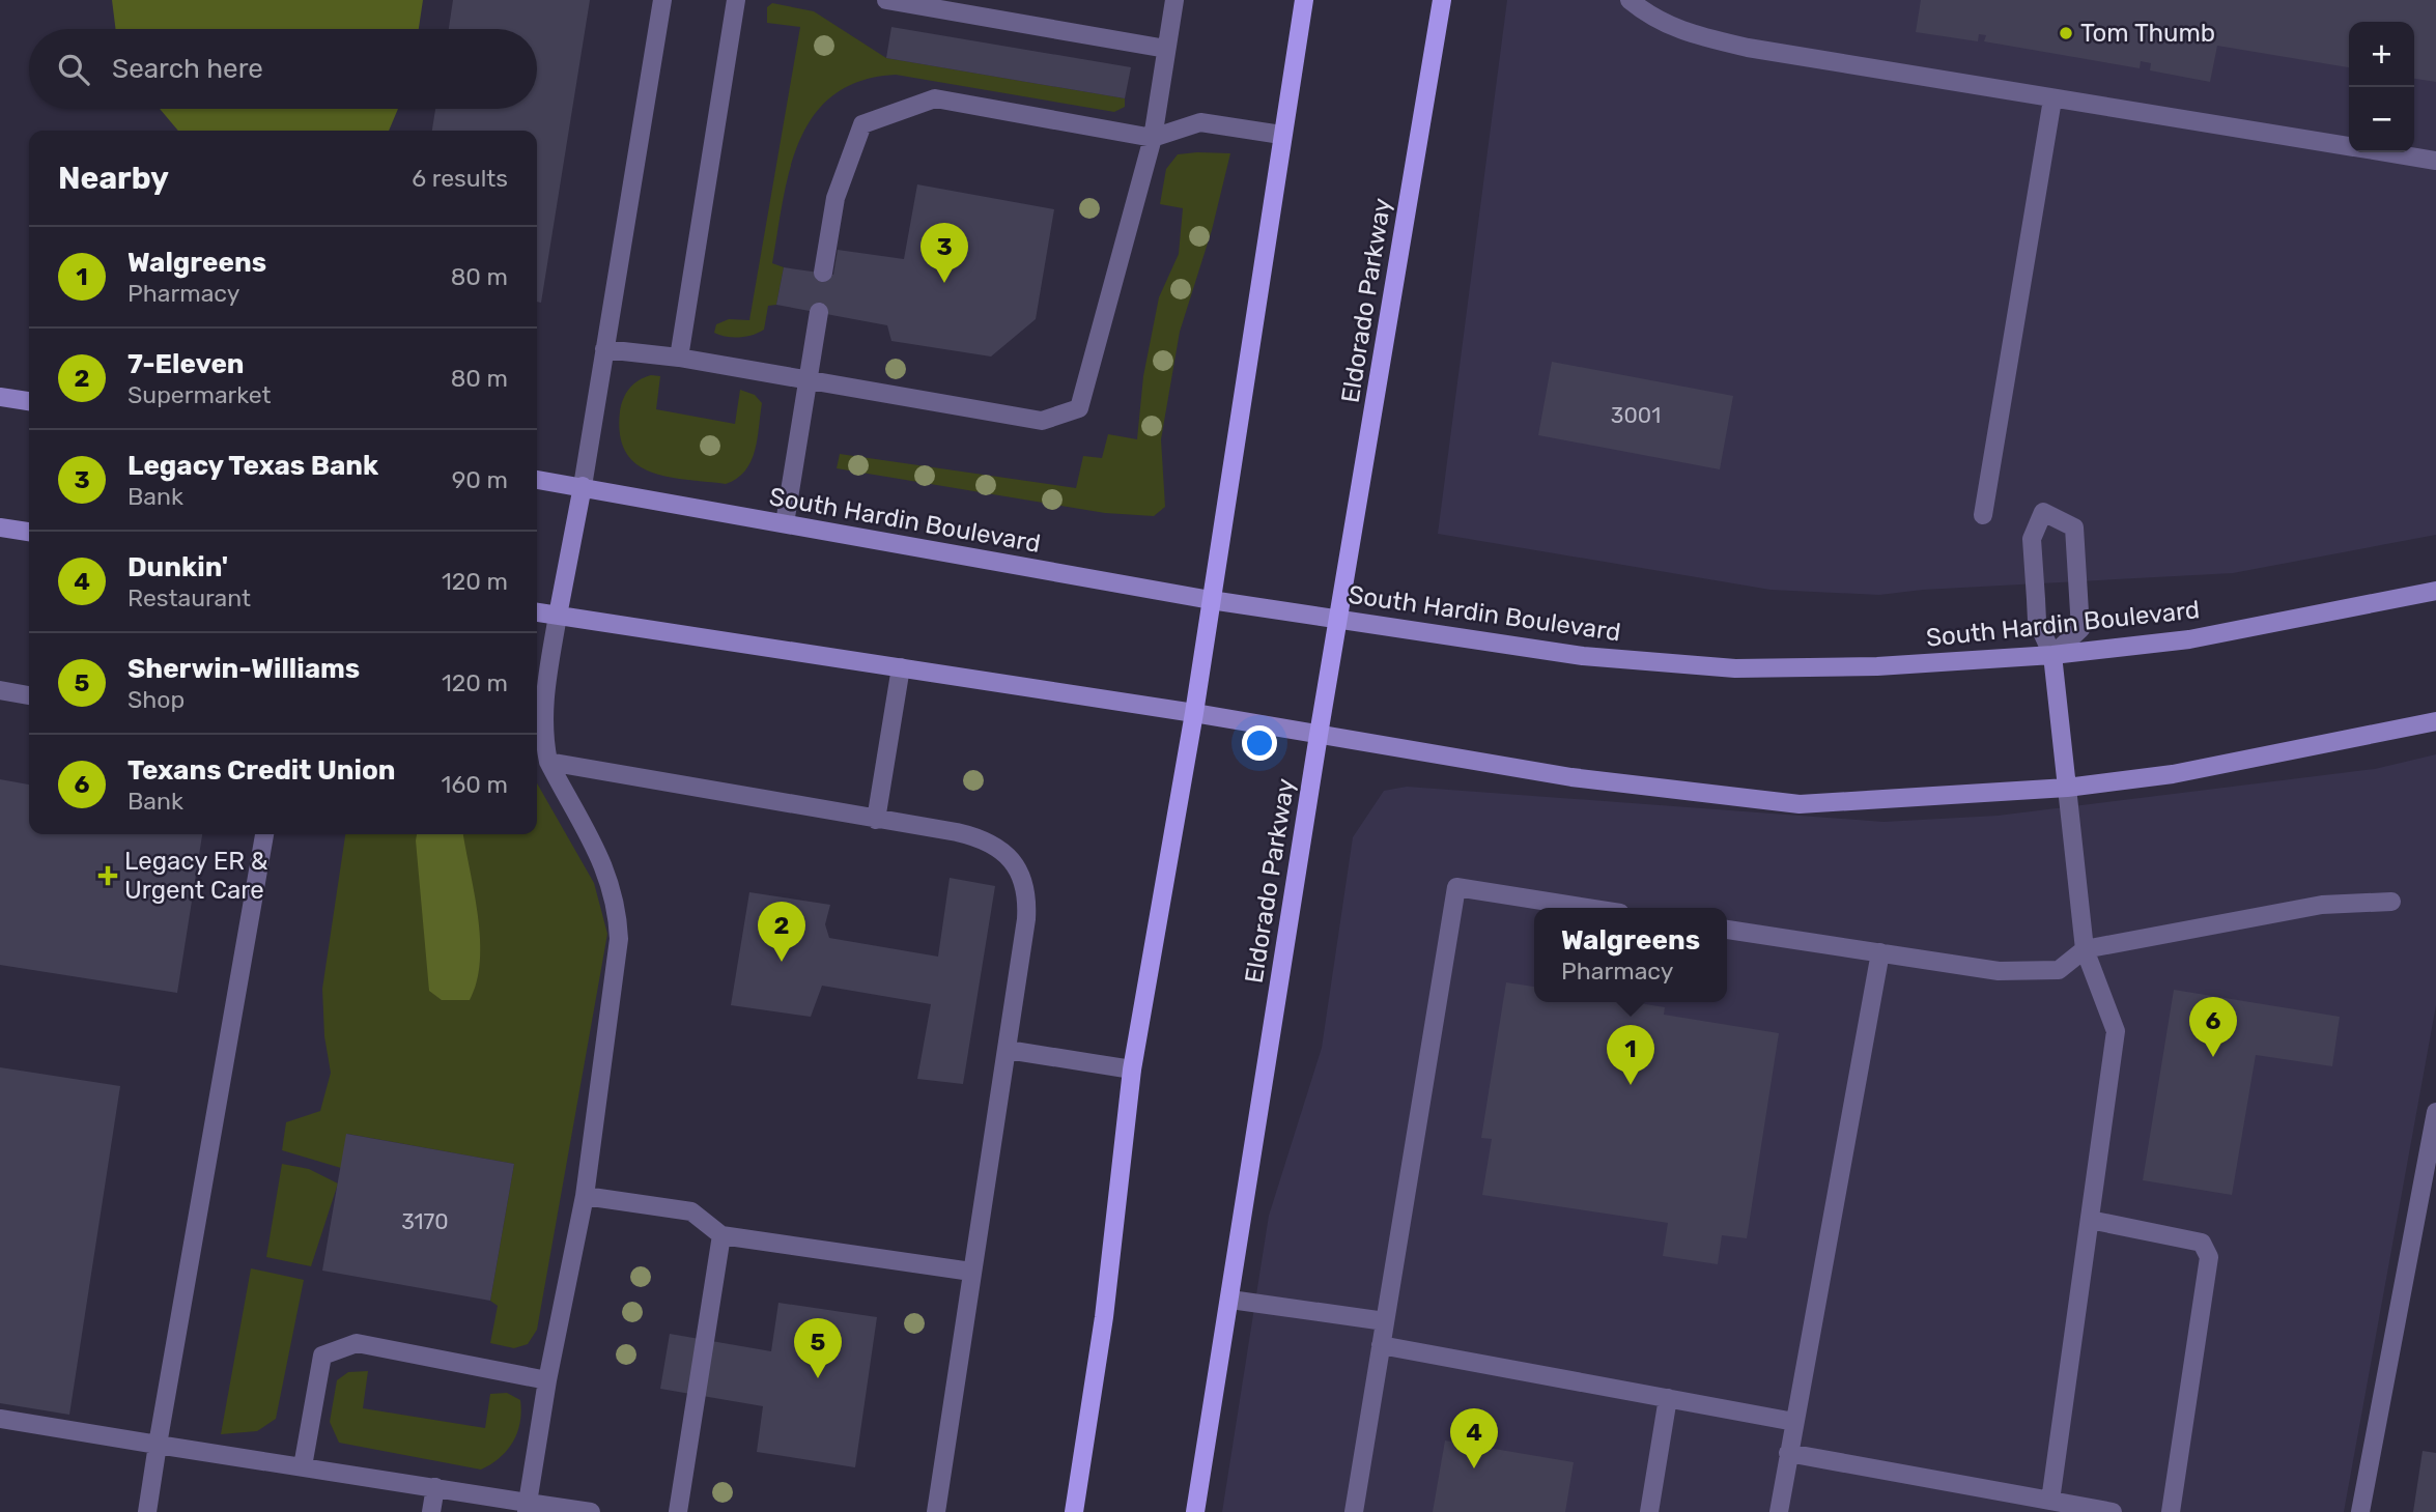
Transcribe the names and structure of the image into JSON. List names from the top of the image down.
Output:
{
  "streets": {
    "main road": ["Eldorado Parkway", "South Hardin Boulevard"]
  },
  "crossings": [
    ["Eldorado Parkway", "South Hardin Boulevard"]
  ],
  "places": {
    "other": ["Tom Thumb"],
    "health": ["Legacy ER & Urgent Care"]
  },
  "house_numbers": ["3001", "3170"],
  "page": {
    "map_buttons": ["+", "−"],
    "search": "Search here",
    "heading": ["Nearby", "6 results"],
    "pins": [
      "3",
      "2",
      "6",
      "1",
      "5",
      "4"
    ],
    "list": [
      {
        "mark": "1",
        "name": "Walgreens",
        "note": "Pharmacy",
        "value": "80 m"
      },
      {
        "mark": "2",
        "name": "7-Eleven",
        "note": "Supermarket",
        "value": "80 m"
      },
      {
        "mark": "3",
        "name": "Legacy Texas Bank",
        "note": "Bank",
        "value": "90 m"
      },
      {
        "mark": "4",
        "name": "Dunkin'",
        "note": "Restaurant",
        "value": "120 m"
      },
      {
        "mark": "5",
        "name": "Sherwin-Williams",
        "note": "Shop",
        "value": "120 m"
      },
      {
        "mark": "6",
        "name": "Texans Credit Union",
        "note": "Bank",
        "value": "160 m"
      }
    ],
    "popup": ["Walgreens", "Pharmacy"]
  }
}
